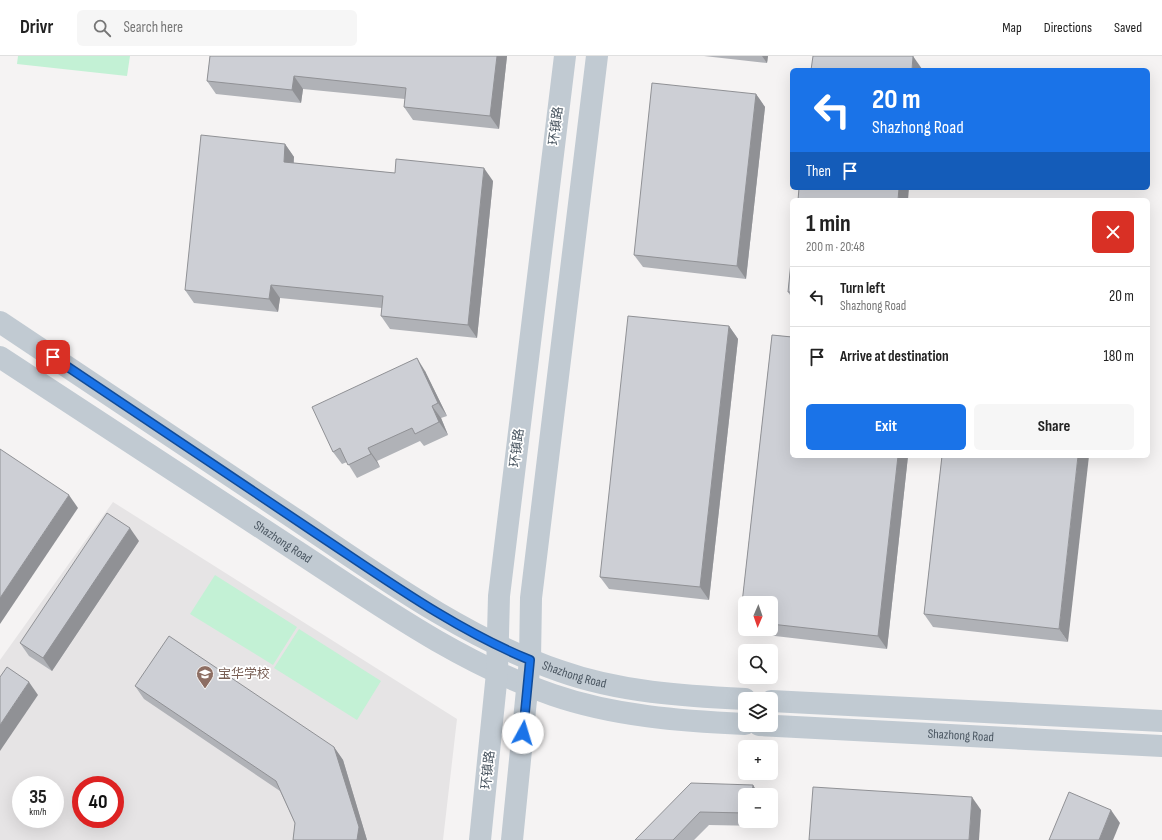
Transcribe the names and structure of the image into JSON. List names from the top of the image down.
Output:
{
  "streets": {
    "street": ["环镇路", "Shazhong Road"]
  },
  "crossings": [
    ["环镇路", "Shazhong Road"]
  ],
  "places": {
    "school or university": ["宝华学校"]
  },
  "north": "bottom",
  "page": {
    "header": "Drivr",
    "search": "Search here",
    "nav": ["Map", "Directions", "Saved"],
    "turn": ["20 m", "Shazhong Road"],
    "then": "Then",
    "heading": ["1 min", "200 m · 20:48"],
    "list": [
      {
        "name": "Turn left",
        "note": "Shazhong Road",
        "value": "20 m"
      },
      {
        "name": "Arrive at destination",
        "value": "180 m"
      }
    ],
    "buttons": ["Exit", "Share"],
    "map_buttons": ["+", "−"],
    "speed": "35 km/h",
    "limit": "40"
  }
}
